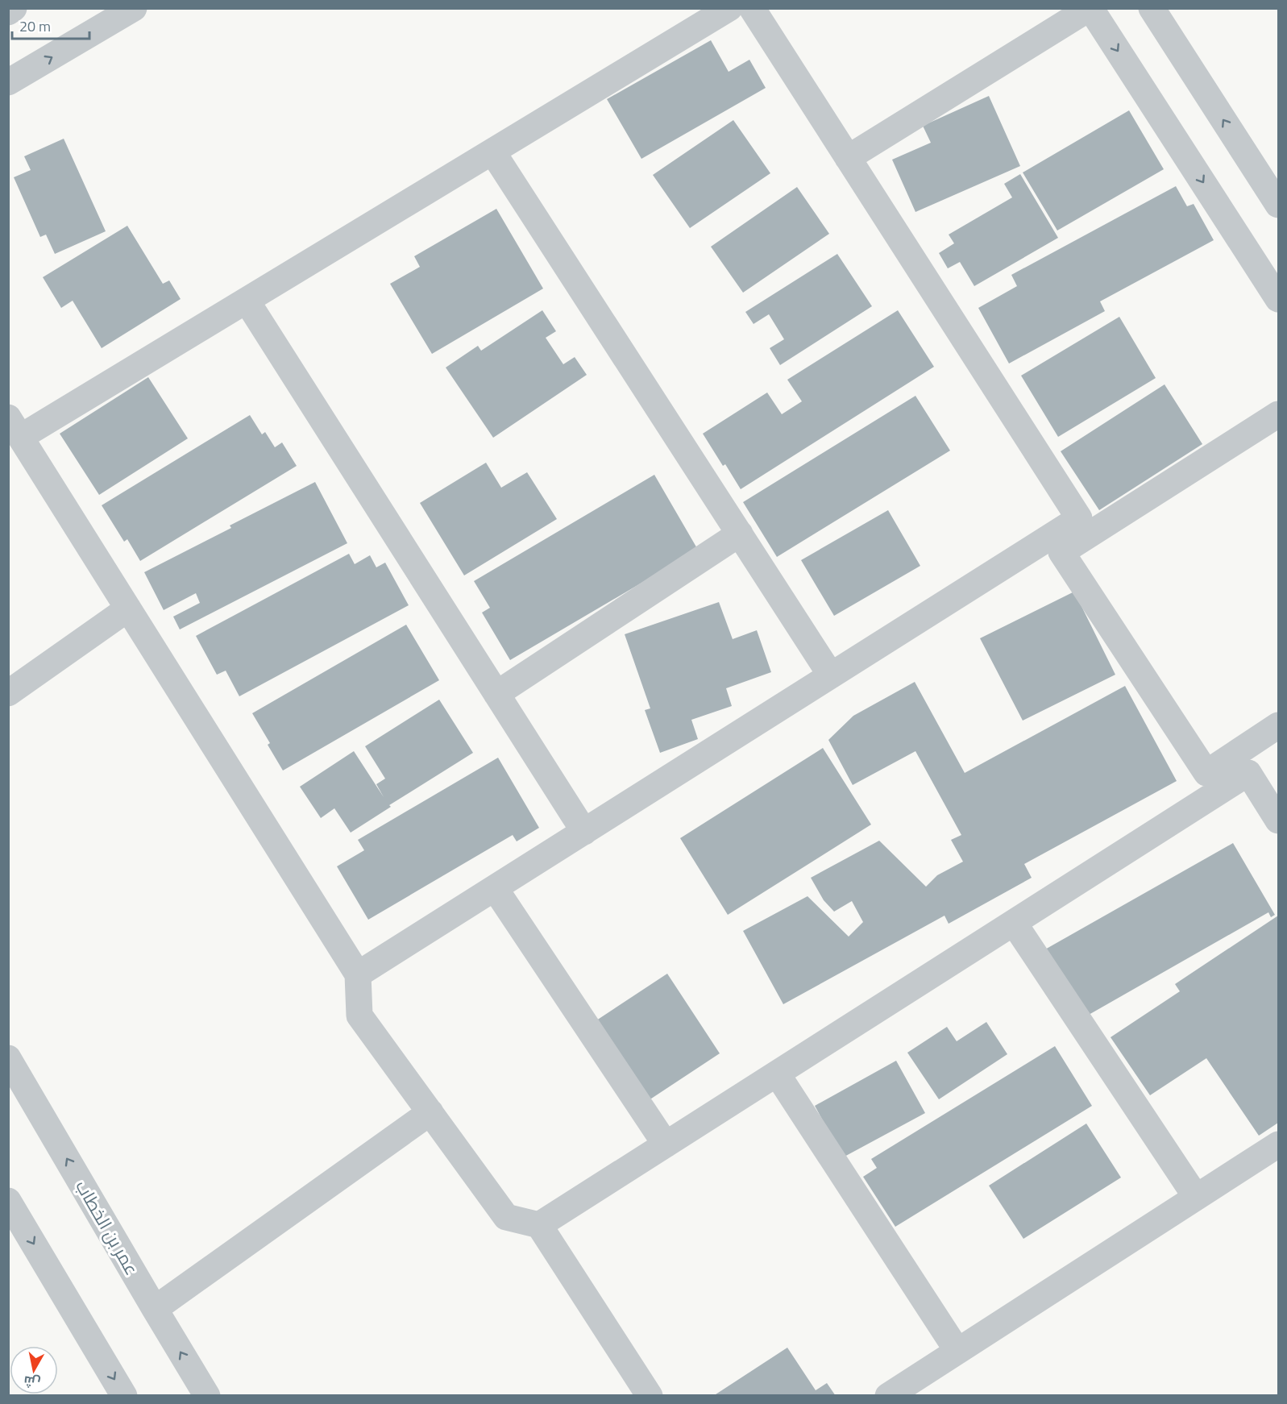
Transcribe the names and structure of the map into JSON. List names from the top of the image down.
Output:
{
  "streets": {
    "street": ["عمر بن الخطاب"]
  },
  "scale_bar": "20 m",
  "north": "bottom"
}
